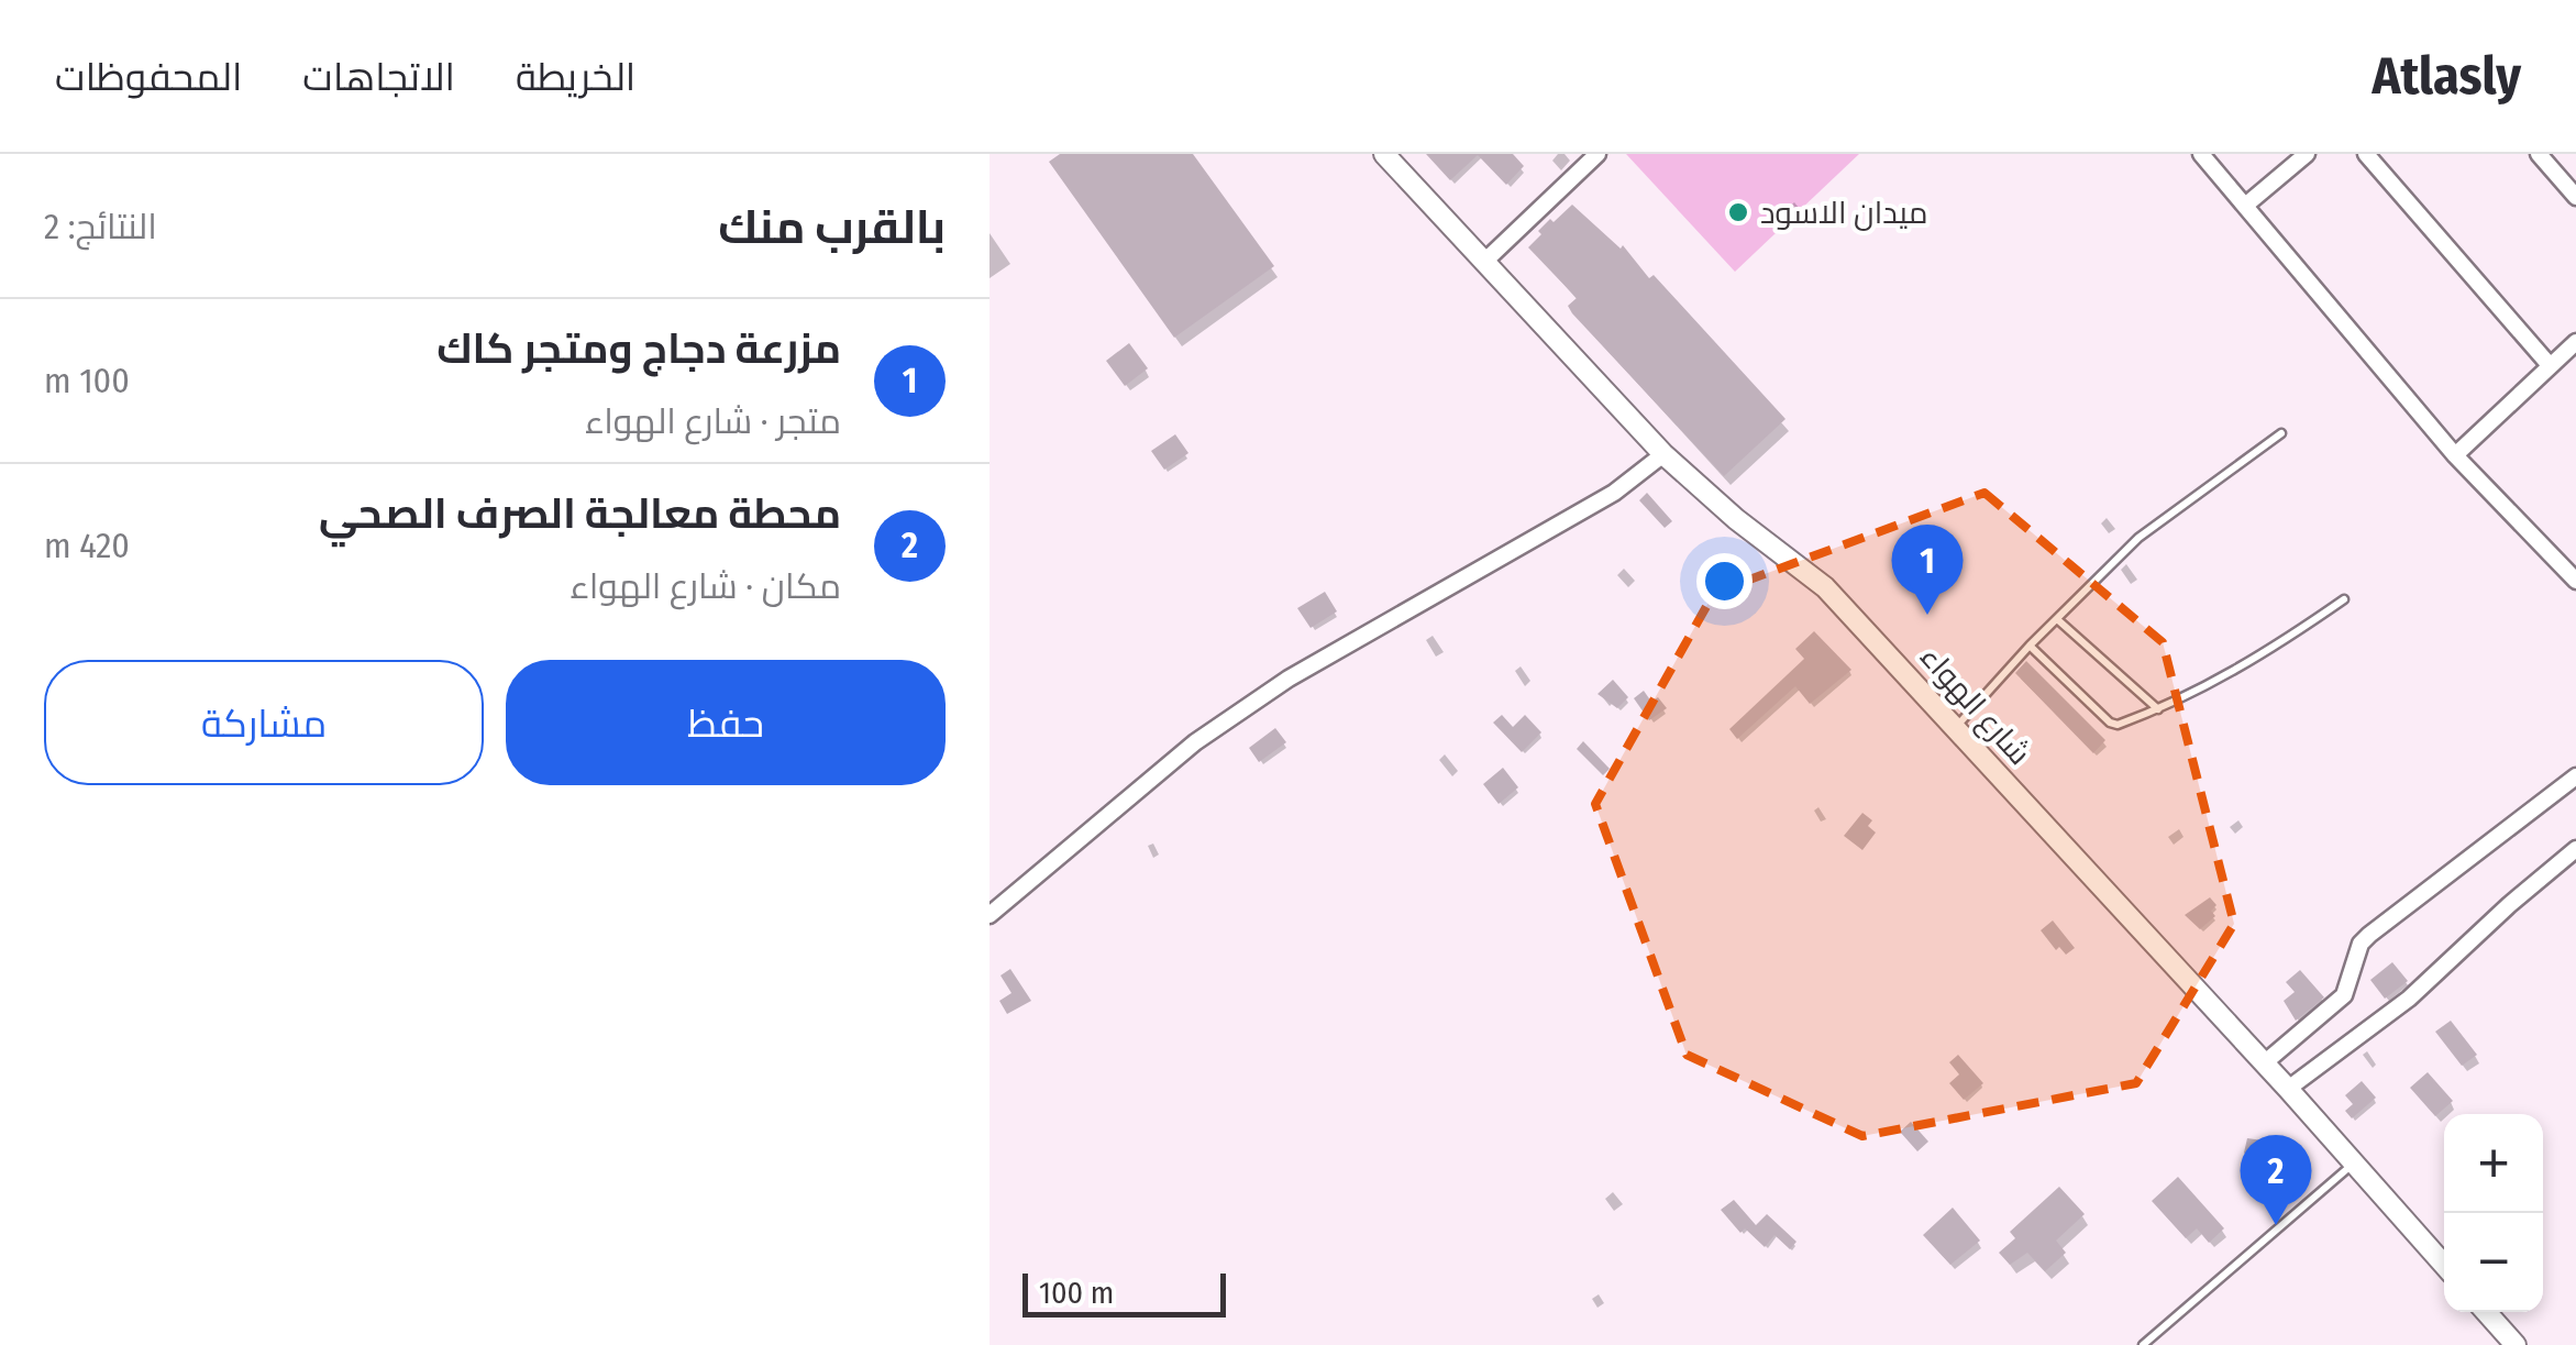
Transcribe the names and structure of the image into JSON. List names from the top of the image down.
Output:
{
  "streets": {
    "street": ["شارع الهواء"]
  },
  "places": ["ميدان الاسود"],
  "scale_bar": "100 m",
  "page": {
    "header": "Atlasly",
    "nav": ["الخريطة", "الاتجاهات", "المحفوظات"],
    "heading": ["بالقرب منك", "النتائج: 2"],
    "list": [
      {
        "mark": "1",
        "name": "مزرعة دجاج ومتجر كاك",
        "note": "متجر · شارع الهواء",
        "value": "100 m"
      },
      {
        "mark": "2",
        "name": "محطة معالجة الصرف الصحي",
        "note": "مكان · شارع الهواء",
        "value": "420 m"
      }
    ],
    "pins": ["1", "2"],
    "buttons": ["حفظ", "مشاركة"],
    "map_buttons": ["+", "−"],
    "scale": "100 m"
  }
}
